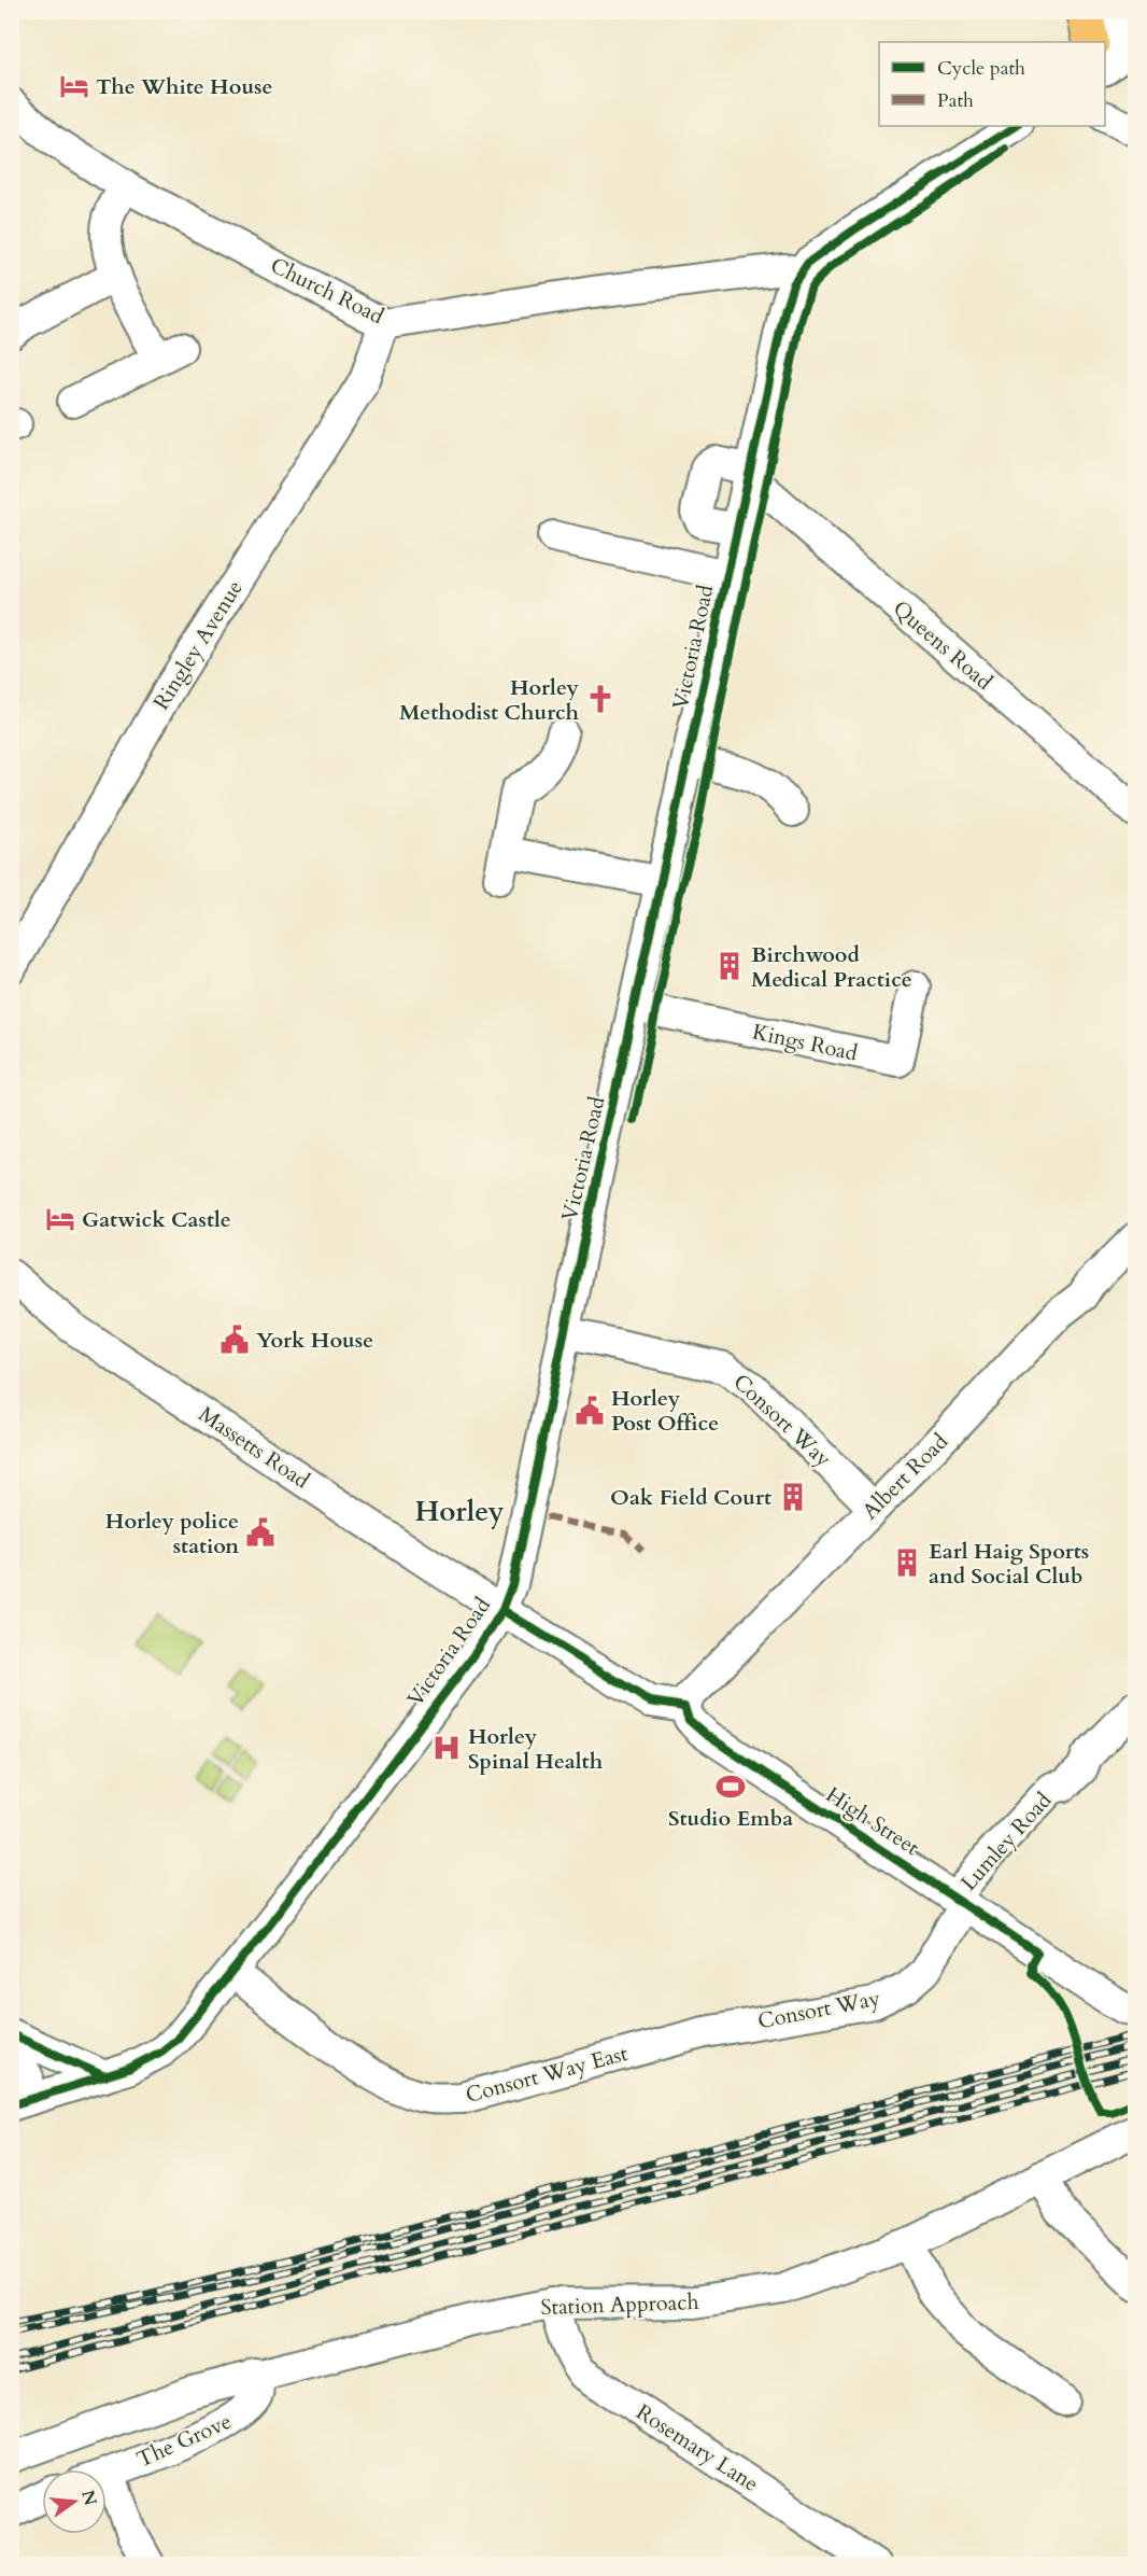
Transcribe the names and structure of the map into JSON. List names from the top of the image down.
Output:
{
  "streets": {
    "street": [
      "Church Road",
      "Ringley Avenue",
      "Queens Road",
      "Victoria Road",
      "Kings Road",
      "Consort Way",
      "Massetts Road",
      "Albert Road",
      "High Street",
      "Lumley Road",
      "Consort Way East",
      "Station Approach",
      "The Grove",
      "Rosemary Lane"
    ]
  },
  "crossings": [
    ["Church Road", "Ringley Avenue"],
    ["Church Road", "Victoria Road"],
    ["Queens Road", "Victoria Road"],
    ["Victoria Road", "Kings Road"],
    ["Victoria Road", "Consort Way"],
    ["Victoria Road", "Massetts Road"],
    ["Victoria Road", "Consort Way East"],
    ["Consort Way", "Albert Road"],
    ["Consort Way", "High Street"],
    ["Consort Way", "Lumley Road"],
    ["Consort Way", "Consort Way East"],
    ["Albert Road", "High Street"],
    ["High Street", "Lumley Road"],
    ["Station Approach", "The Grove"],
    ["Station Approach", "Rosemary Lane"]
  ],
  "districts": ["Horley"],
  "places": {
    "hotel": ["The White House", "Gatwick Castle"],
    "church": ["Horley Methodist Church"],
    "building": ["Birchwood Medical Practice", "Oak Field Court", "Earl Haig Sports and Social Club"],
    "public building": ["York House", "Horley Post Office", "Horley police station"],
    "hospital": ["Horley Spinal Health"],
    "sports": ["Studio Emba"]
  },
  "legend": ["Cycle path", "Path"],
  "north": "right"
}
